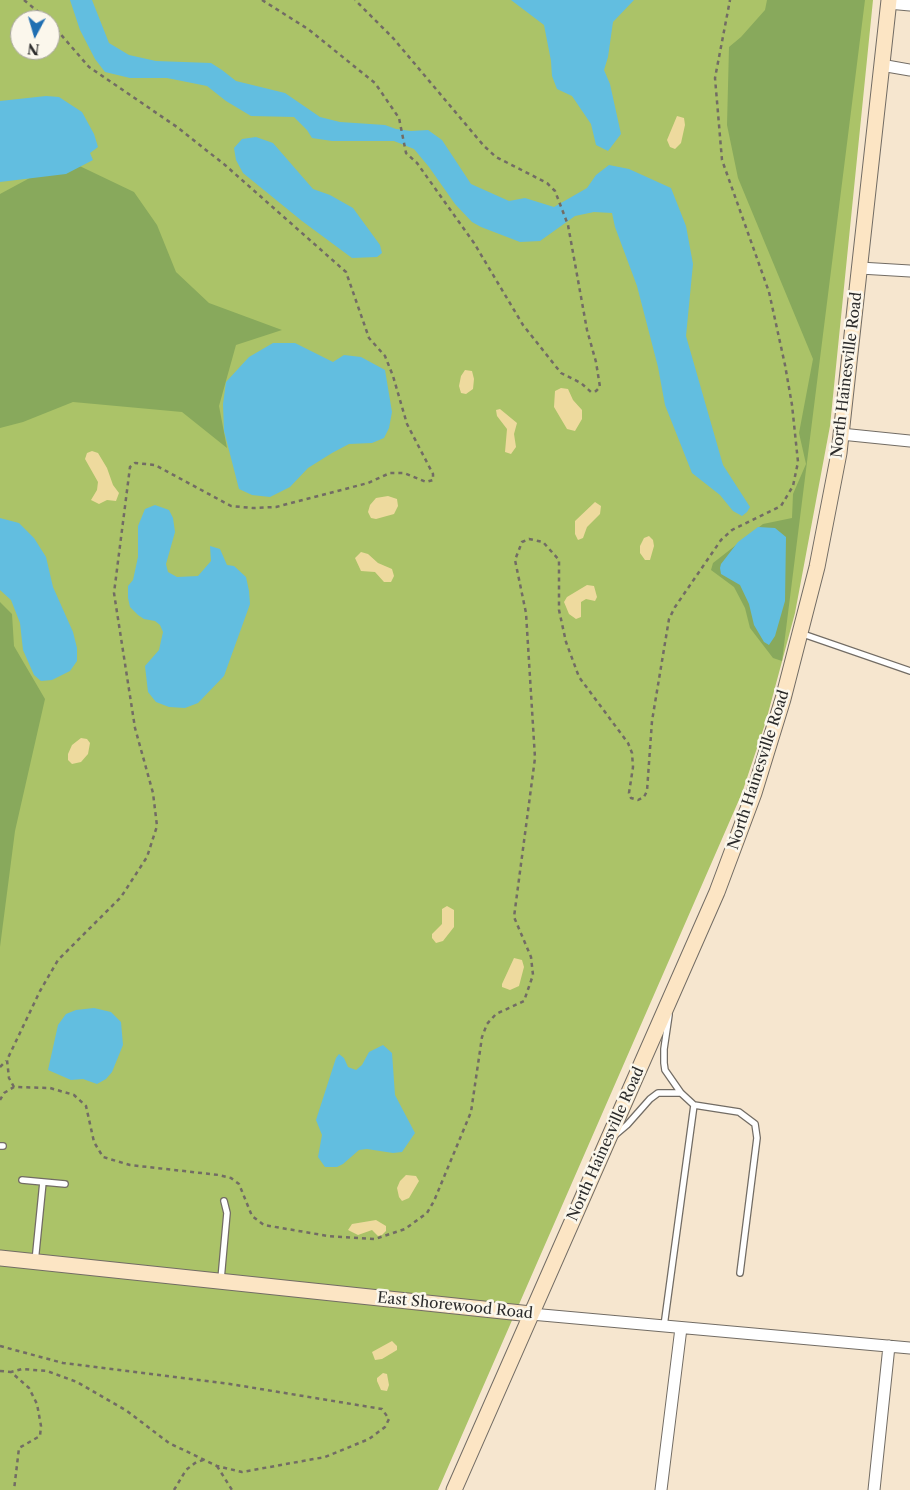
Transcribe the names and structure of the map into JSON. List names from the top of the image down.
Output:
{
  "streets": {
    "main road": ["North Hainesville Road", "East Shorewood Road"]
  },
  "crossings": [
    ["North Hainesville Road", "East Shorewood Road"]
  ],
  "north": "bottom"
}
